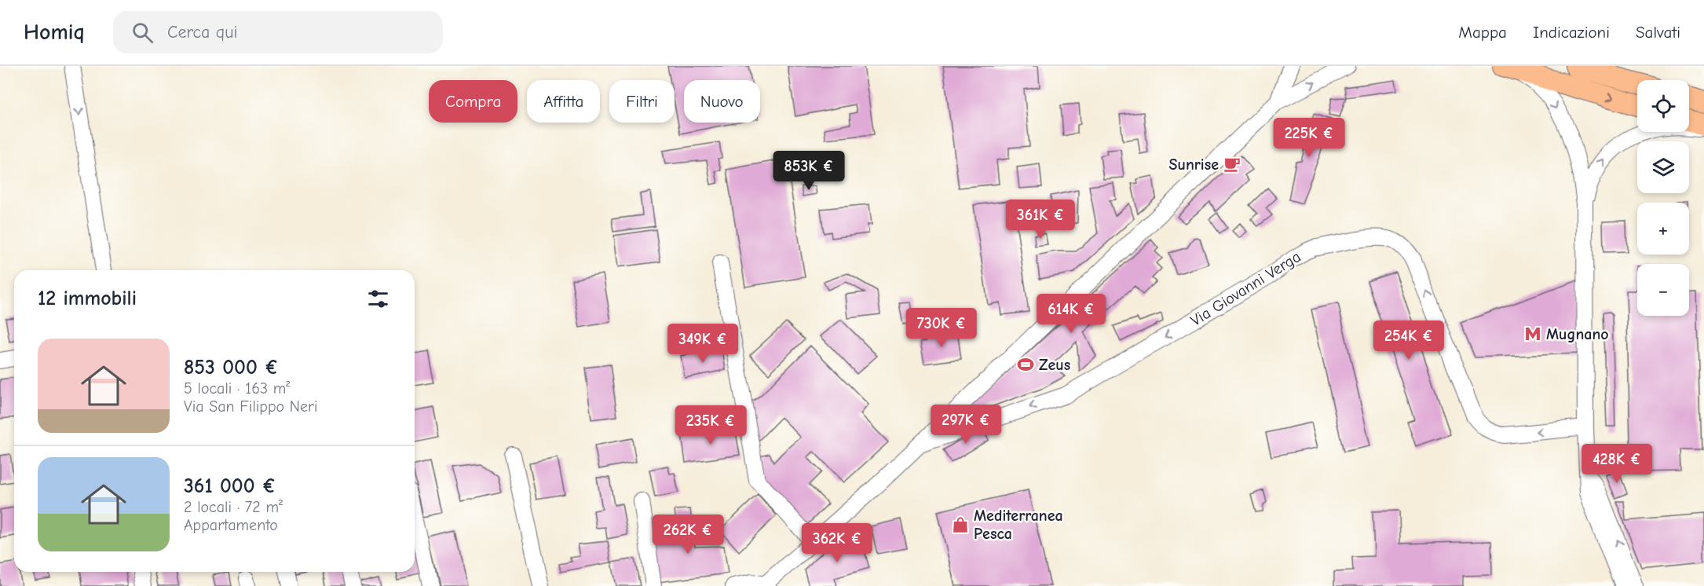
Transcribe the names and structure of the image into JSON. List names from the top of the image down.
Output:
{
  "streets": {
    "street": ["Via Giovanni Verga"]
  },
  "places": {
    "cafe": ["Sunrise"],
    "metro station": ["Mugnano"],
    "sports": ["Zeus"],
    "shop": ["Mediterranea Pesca"]
  },
  "page": {
    "header": "Homiq",
    "search": "Cerca qui",
    "nav": ["Mappa", "Indicazioni", "Salvati"],
    "map_buttons": ["+", "−"],
    "chip": [
      "Compra",
      "Affitta",
      "Filtri",
      "Nuovo"
    ],
    "price": [
      "225K €",
      "853K €",
      "361K €",
      "614K €",
      "730K €",
      "254K €",
      "349K €",
      "297K €",
      "235K €",
      "428K €",
      "262K €",
      "362K €"
    ],
    "heading": "12 immobili",
    "list": [
      {
        "name": "853 000 €",
        "note": "5 locali · 163 m² · Via San Filippo Neri"
      },
      {
        "name": "361 000 €",
        "note": "2 locali · 72 m² · Appartamento"
      }
    ]
  }
}
